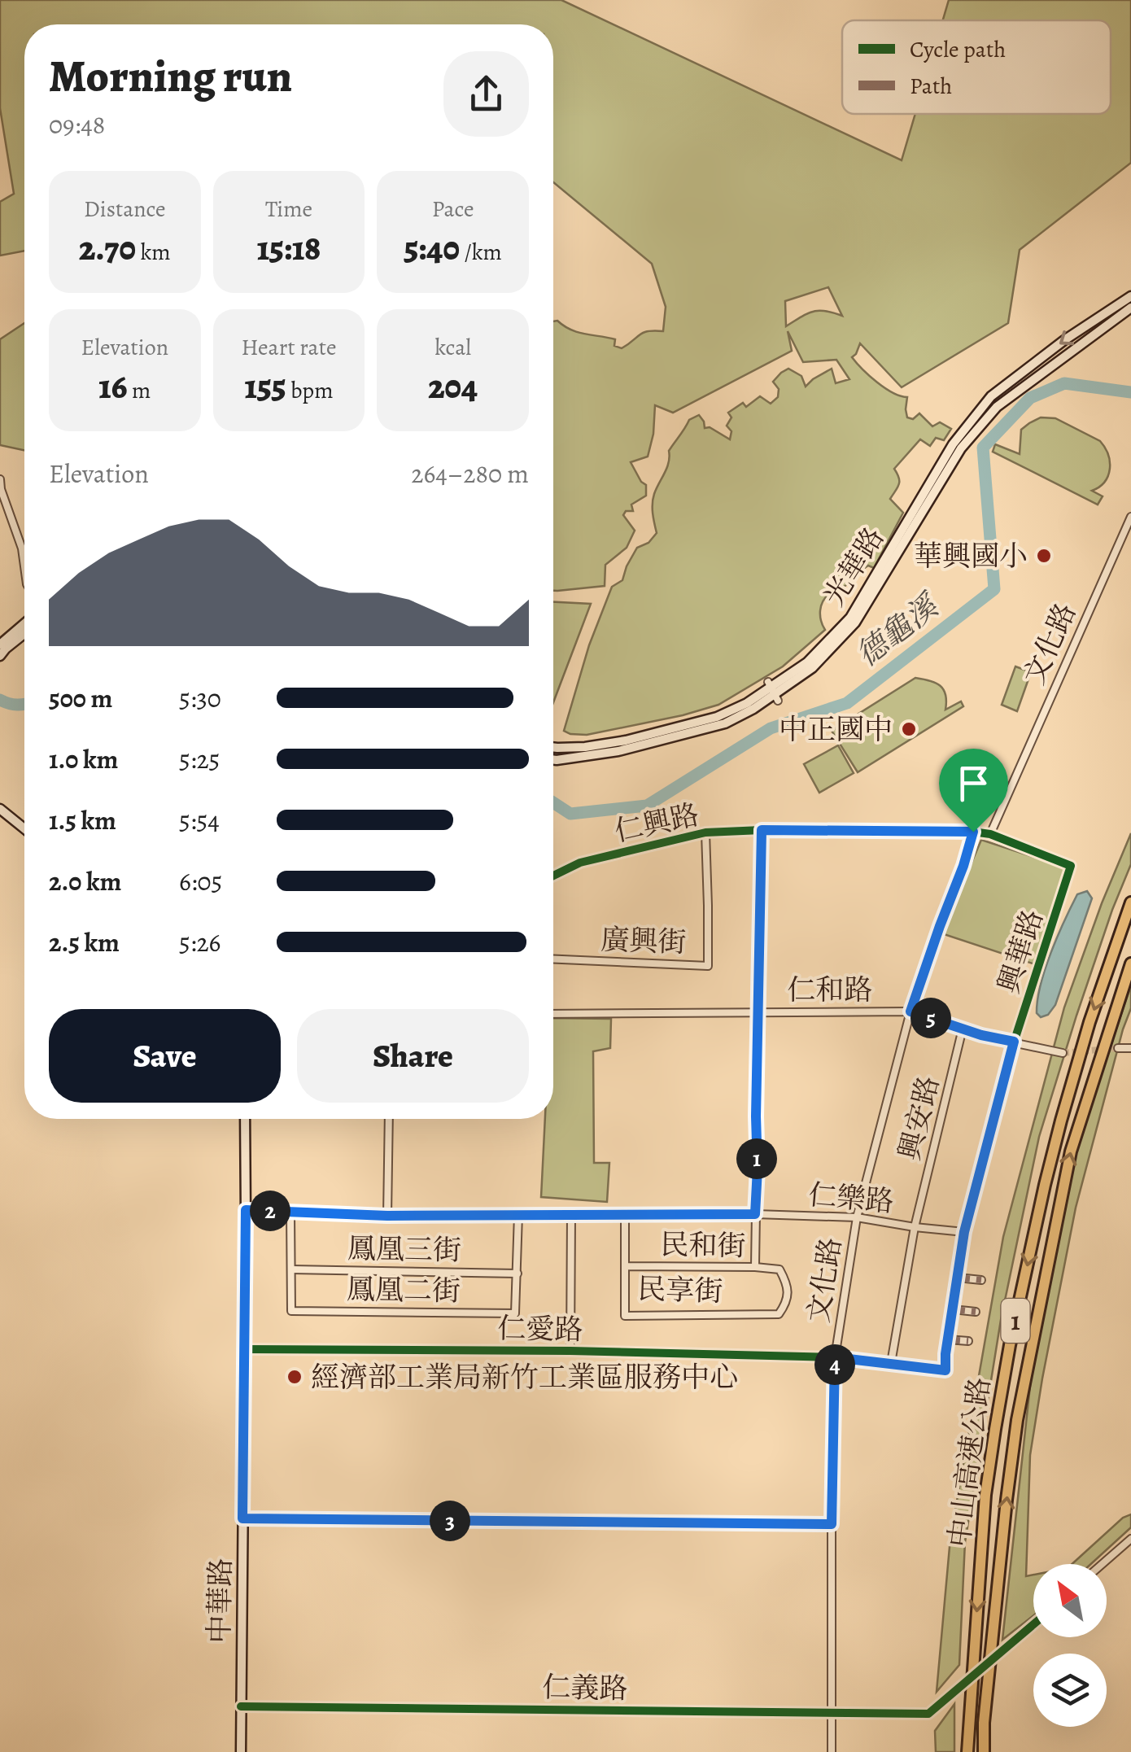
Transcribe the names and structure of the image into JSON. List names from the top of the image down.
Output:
{
  "streets": {
    "highway": ["1", "中山高速公路"],
    "street": [
      "光華路",
      "文化路",
      "仁興路",
      "廣興街",
      "興華路",
      "仁和路",
      "興安路",
      "仁樂路",
      "民和街",
      "鳳凰三街",
      "鳳凰二街",
      "民享街",
      "仁愛路",
      "中華路",
      "仁義路"
    ]
  },
  "crossings": [
    ["文化路", "仁興路"],
    ["文化路", "興華路"],
    ["文化路", "仁和路"],
    ["文化路", "仁樂路"],
    ["文化路", "仁愛路"],
    ["文化路", "仁義路"],
    ["仁興路", "廣興街"],
    ["仁興路", "興華路"],
    ["興華路", "仁和路"],
    ["興華路", "興安路"],
    ["興華路", "仁樂路"],
    ["興華路", "仁愛路"],
    ["仁和路", "興安路"],
    ["興安路", "仁樂路"],
    ["仁樂路", "民享街"],
    ["仁樂路", "中華路"],
    ["民和街", "民享街"],
    ["鳳凰三街", "鳳凰二街"],
    ["仁愛路", "中華路"],
    ["中華路", "仁義路"]
  ],
  "water": ["德龜溪"],
  "places": ["華興國小", "中正國中", "經濟部工業局新竹工業區服務中心"],
  "legend": ["Cycle path", "Path"],
  "north": "top left",
  "page": {
    "heading": ["Morning run", "09:48"],
    "stats": [
      ["Distance", "2.70 km"],
      ["Time", "15:18"],
      ["Pace", "5:40 /km"],
      ["Elevation", "16 m"],
      ["Heart rate", "155 bpm"],
      ["kcal", "204"]
    ],
    "chart": ["Elevation", "264–280 m"],
    "list": [
      {
        "name": "500 m",
        "note": "5:30"
      },
      {
        "name": "1.0 km",
        "note": "5:25"
      },
      {
        "name": "1.5 km",
        "note": "5:54"
      },
      {
        "name": "2.0 km",
        "note": "6:05"
      },
      {
        "name": "2.5 km",
        "note": "5:26"
      }
    ],
    "buttons": ["Save", "Share"],
    "pins": [
      "5",
      "1",
      "2",
      "4",
      "3"
    ]
  }
}
